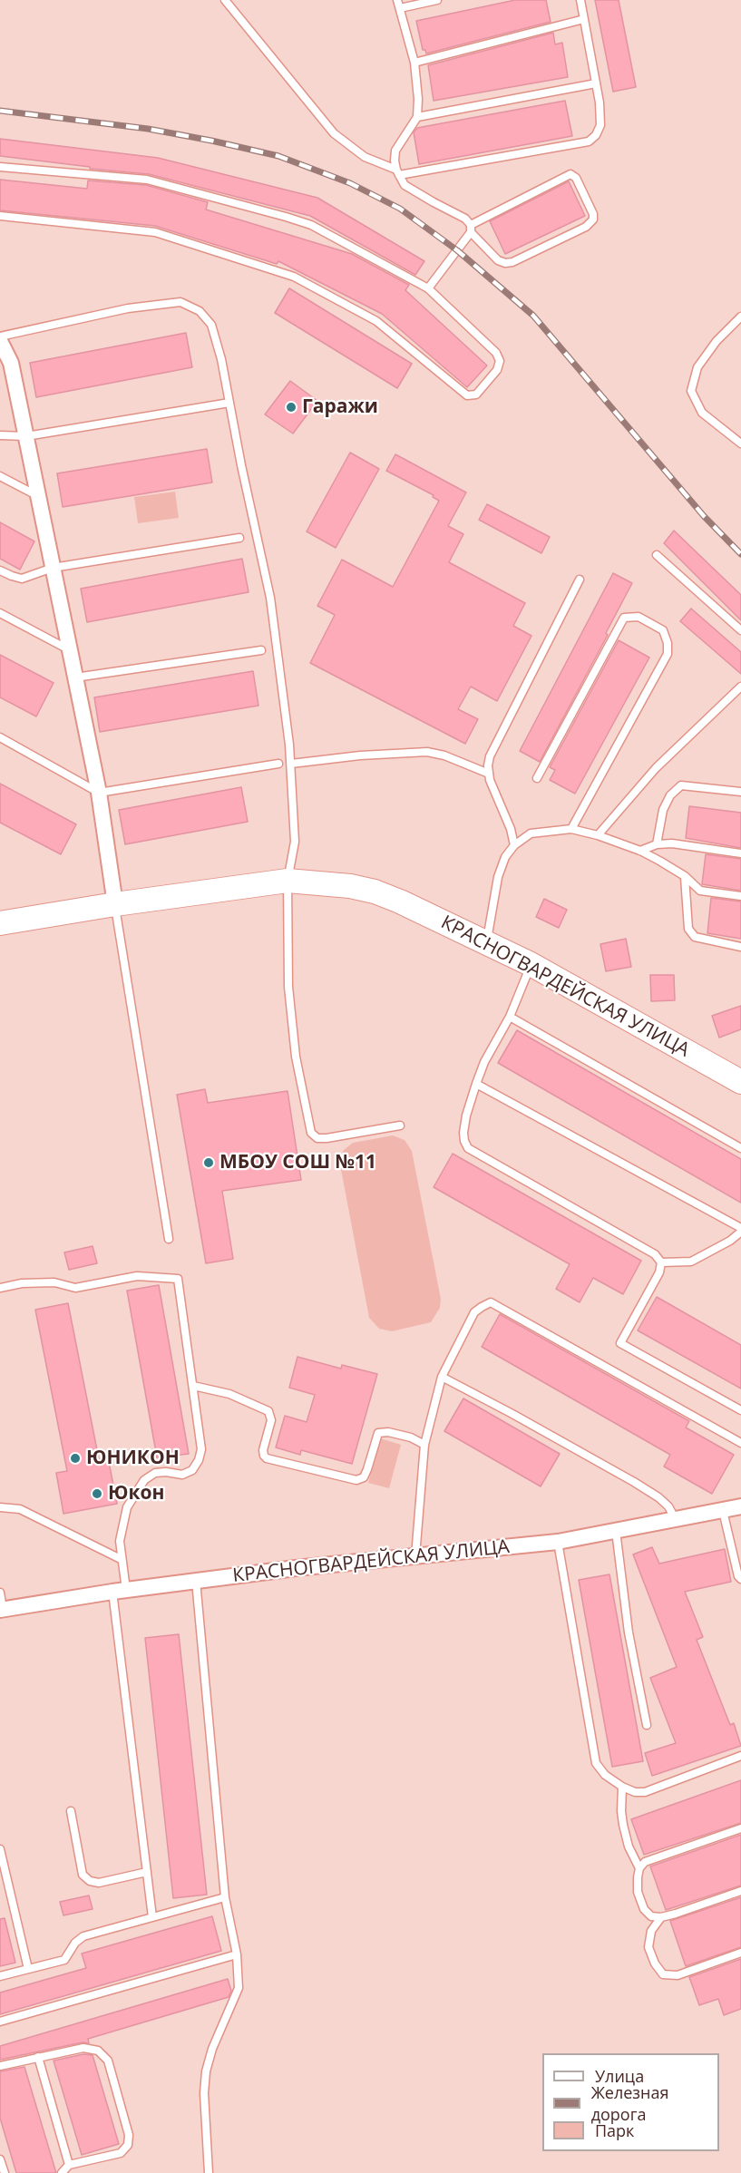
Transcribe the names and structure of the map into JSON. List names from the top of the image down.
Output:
{
  "streets": {
    "main road": ["КРАСНОГВАРДЕЙСКАЯ УЛИЦА"]
  },
  "places": [
    "Гаражи",
    "МБОУ СОШ №11",
    "ЮНИКОН",
    "Юкон"
  ],
  "legend": ["Улица", "Железная дорога", "Парк"]
}
